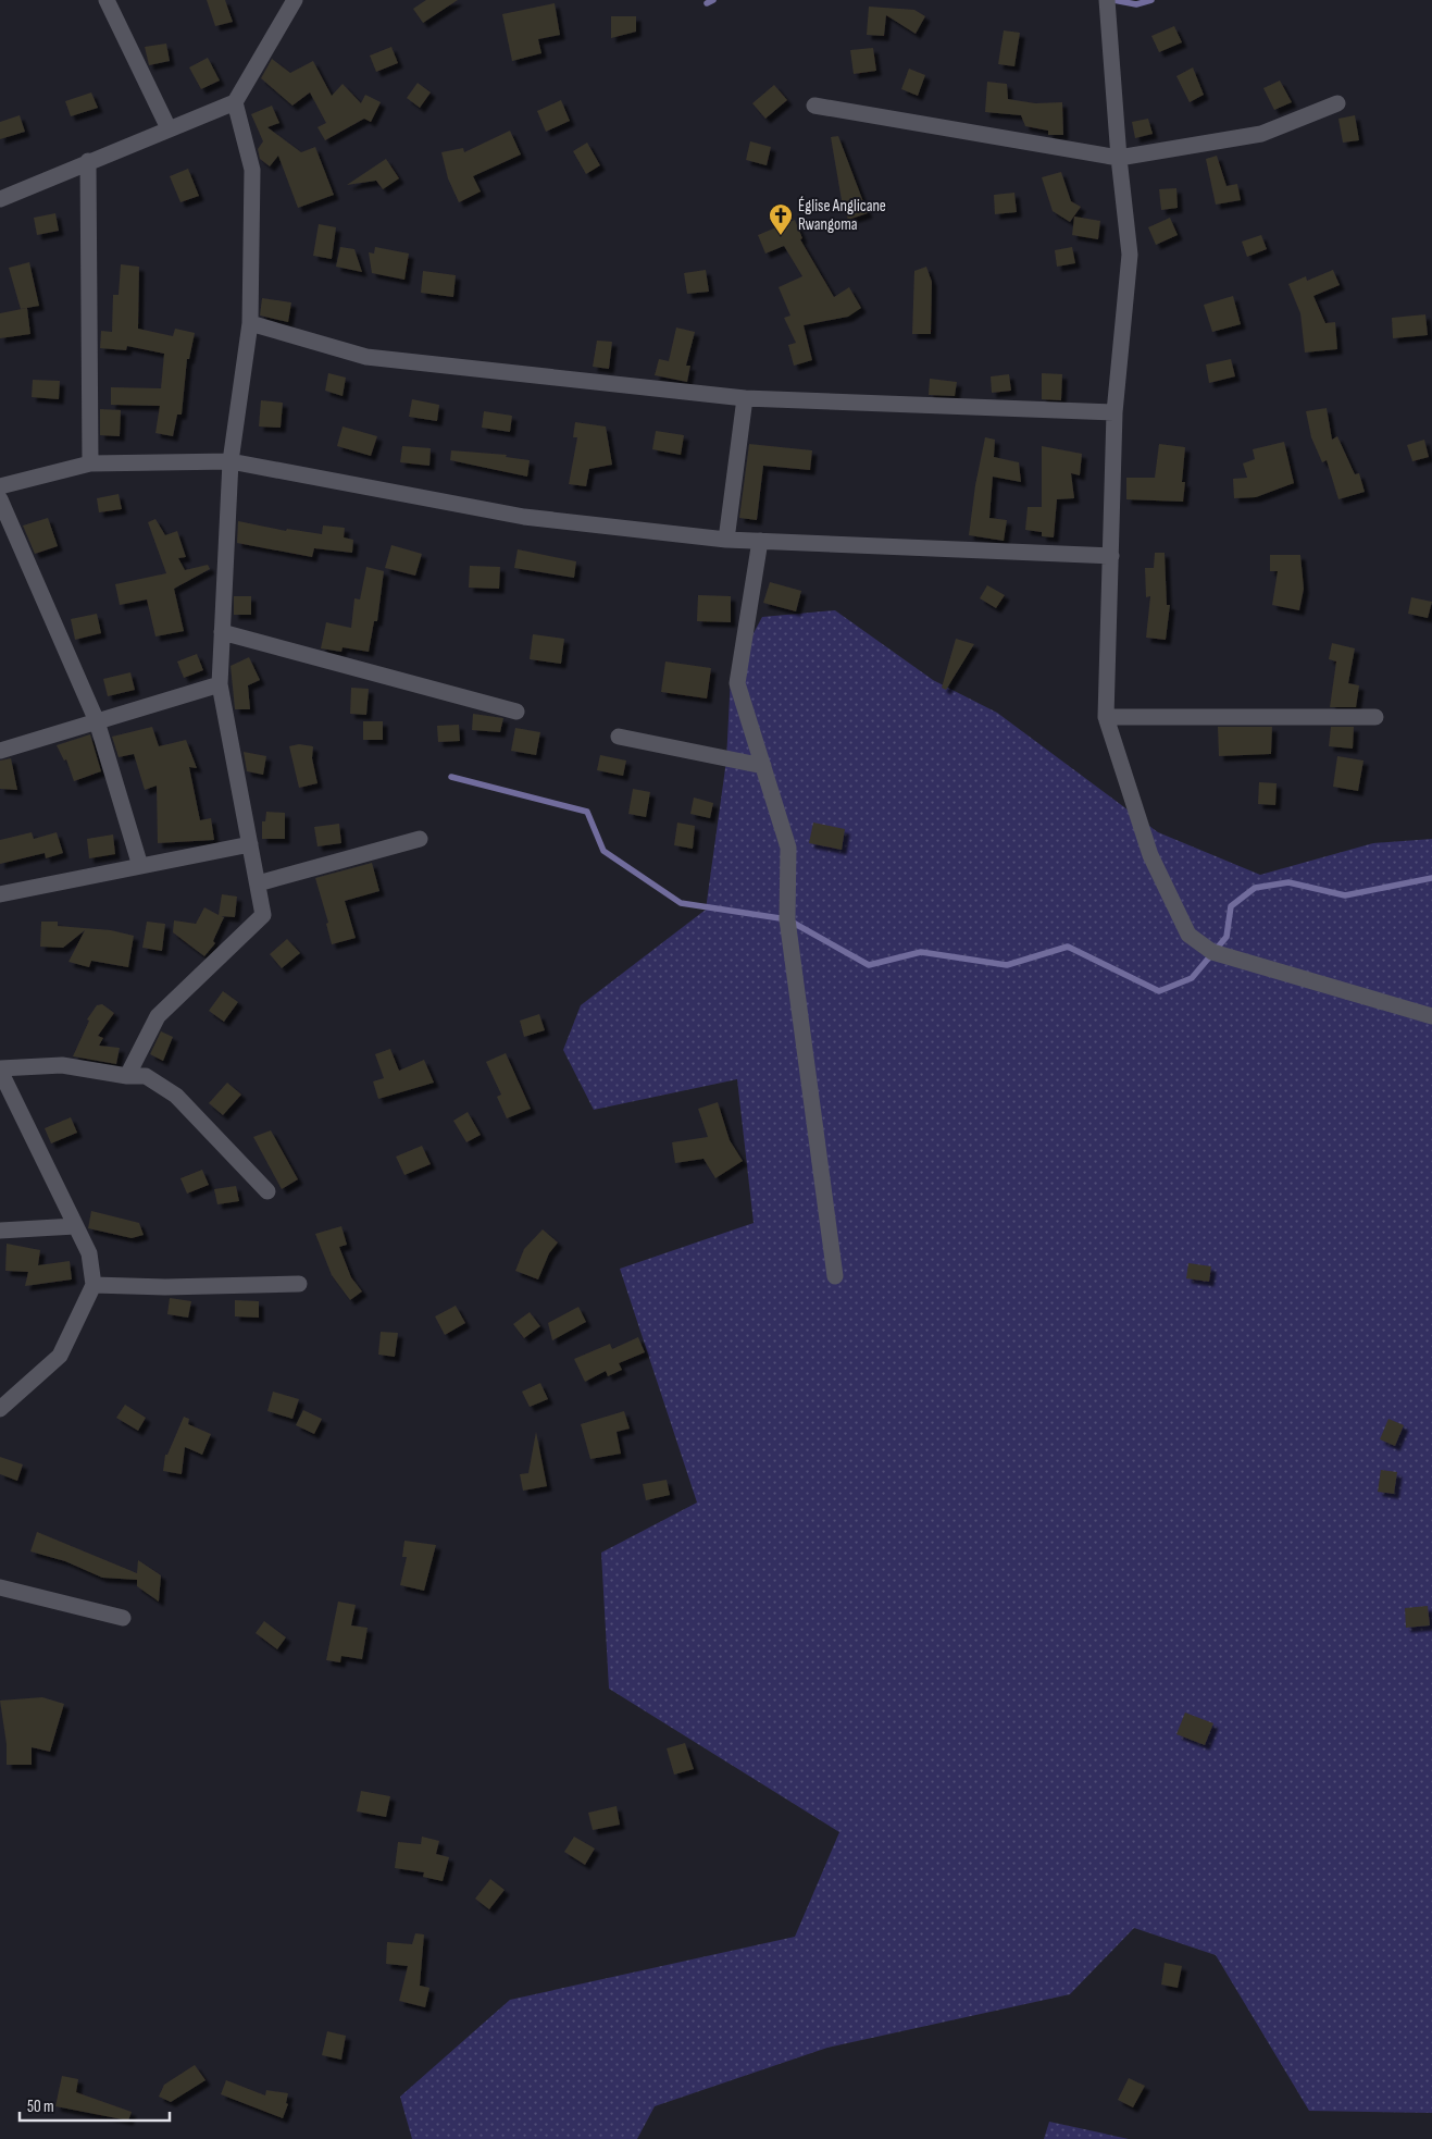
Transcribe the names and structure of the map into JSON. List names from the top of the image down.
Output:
{
  "places": {
    "church": ["Église Anglicane Rwangoma"]
  },
  "scale_bar": "50 m"
}
